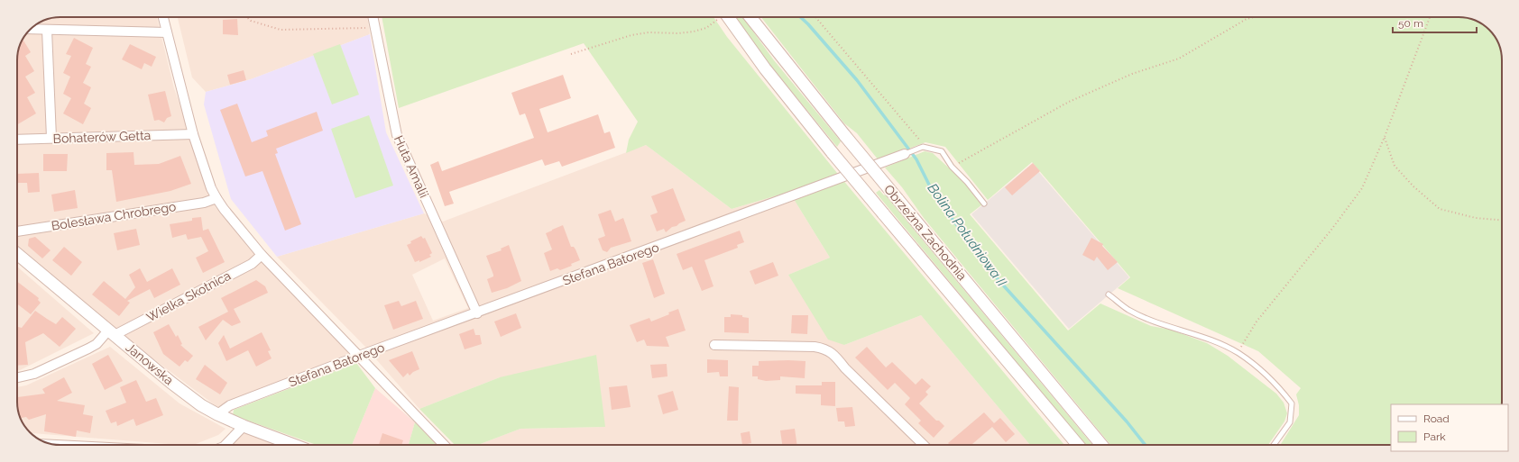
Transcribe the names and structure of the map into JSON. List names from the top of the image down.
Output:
{
  "streets": {
    "street": [
      "Bohaterów Getta",
      "Huta Amalii",
      "Bolesława Chrobrego",
      "Obrzeżna Zachodnia",
      "Stefana Batorego",
      "Wielka Skotnica",
      "Janowska"
    ]
  },
  "crossings": [
    ["Huta Amalii", "Stefana Batorego"],
    ["Stefana Batorego", "Janowska"],
    ["Wielka Skotnica", "Janowska"]
  ],
  "water": ["Bolina Południowa II"],
  "legend": ["Road", "Park"],
  "scale_bar": "50 m"
}
